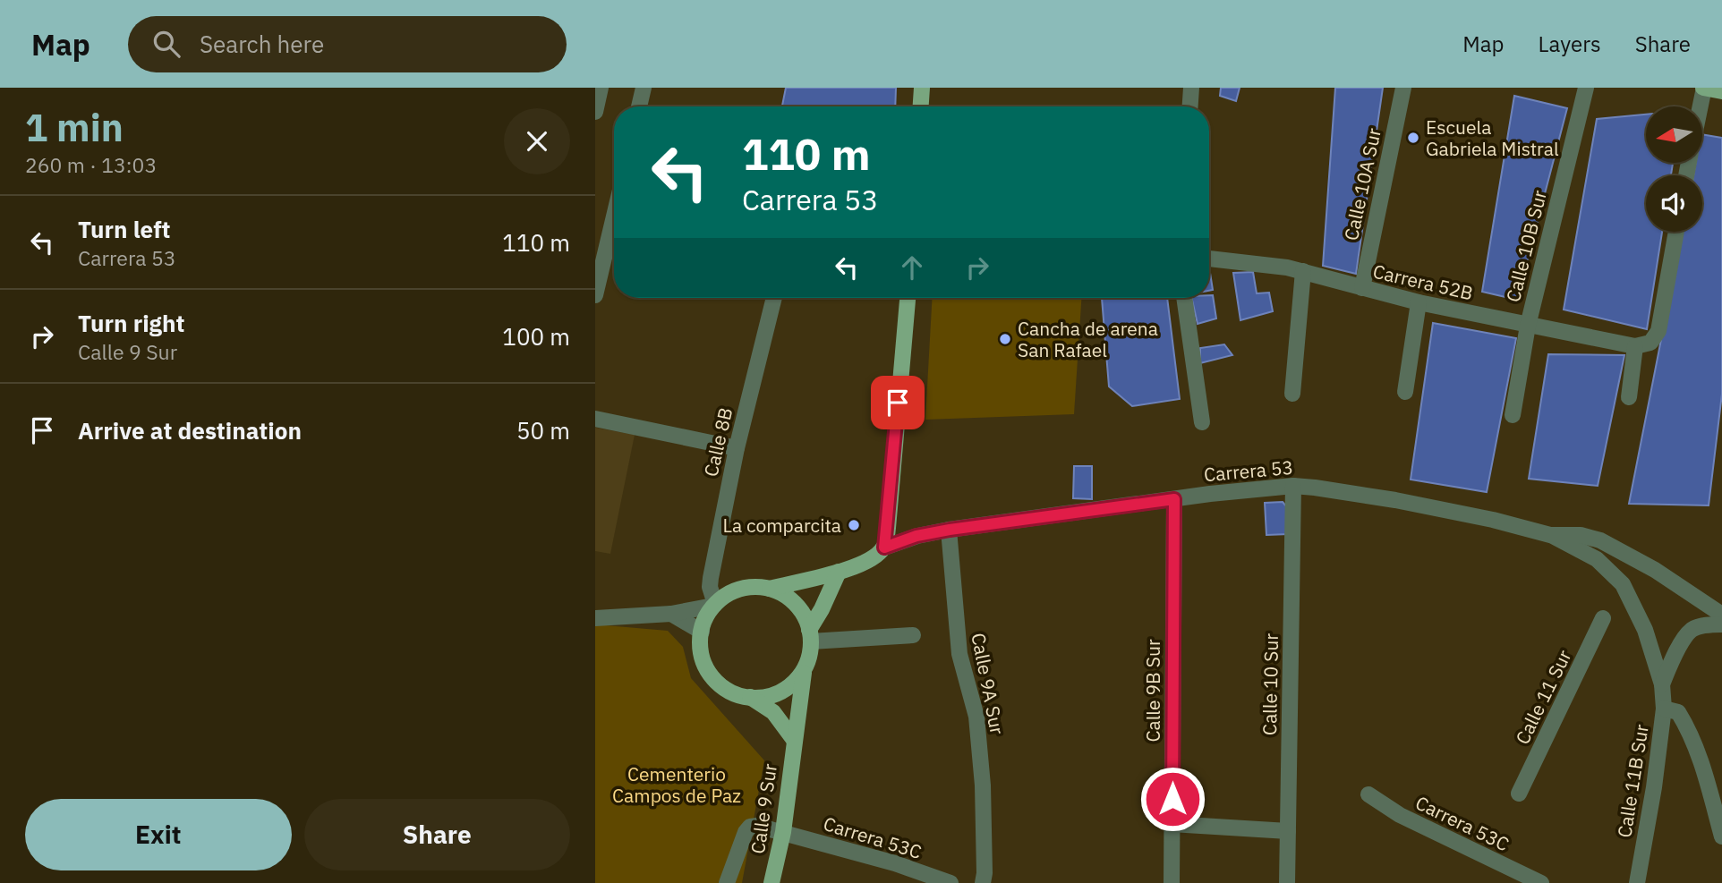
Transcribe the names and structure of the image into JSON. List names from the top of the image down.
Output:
{
  "streets": {
    "main road": ["Carrera 53", "Calle 9 Sur"],
    "street": [
      "Calle 10A Sur",
      "Calle 10B Sur",
      "Carrera 52B",
      "Calle 8B",
      "Calle 9A Sur",
      "Calle 10 Sur",
      "Calle 9B Sur",
      "Calle 11 Sur",
      "Calle 11B Sur",
      "Carrera 53C"
    ]
  },
  "crossings": [
    ["Calle 10A Sur", "Carrera 52B"],
    ["Calle 10B Sur", "Carrera 52B"],
    ["Calle 8B", "Carrera 53"],
    ["Calle 8B", "Calle 9 Sur"],
    ["Carrera 53", "Calle 9A Sur"],
    ["Carrera 53", "Calle 10 Sur"],
    ["Carrera 53", "Calle 9B Sur"],
    ["Carrera 53", "Calle 11B Sur"],
    ["Carrera 53", "Calle 9 Sur"],
    ["Calle 9 Sur", "Carrera 53C"]
  ],
  "parks": ["Cementerio Campos de Paz"],
  "places": ["Escuela Gabriela Mistral", "Cancha de arena San Rafael", "La comparcita"],
  "north": "left",
  "page": {
    "header": "Map",
    "search": "Search here",
    "nav": ["Map", "Layers", "Share"],
    "heading": ["1 min", "260 m · 13:03"],
    "turn": ["110 m", "Carrera 53"],
    "list": [
      {
        "name": "Turn left",
        "note": "Carrera 53",
        "value": "110 m"
      },
      {
        "name": "Turn right",
        "note": "Calle 9 Sur",
        "value": "100 m"
      },
      {
        "name": "Arrive at destination",
        "value": "50 m"
      }
    ],
    "buttons": ["Exit", "Share"]
  }
}
